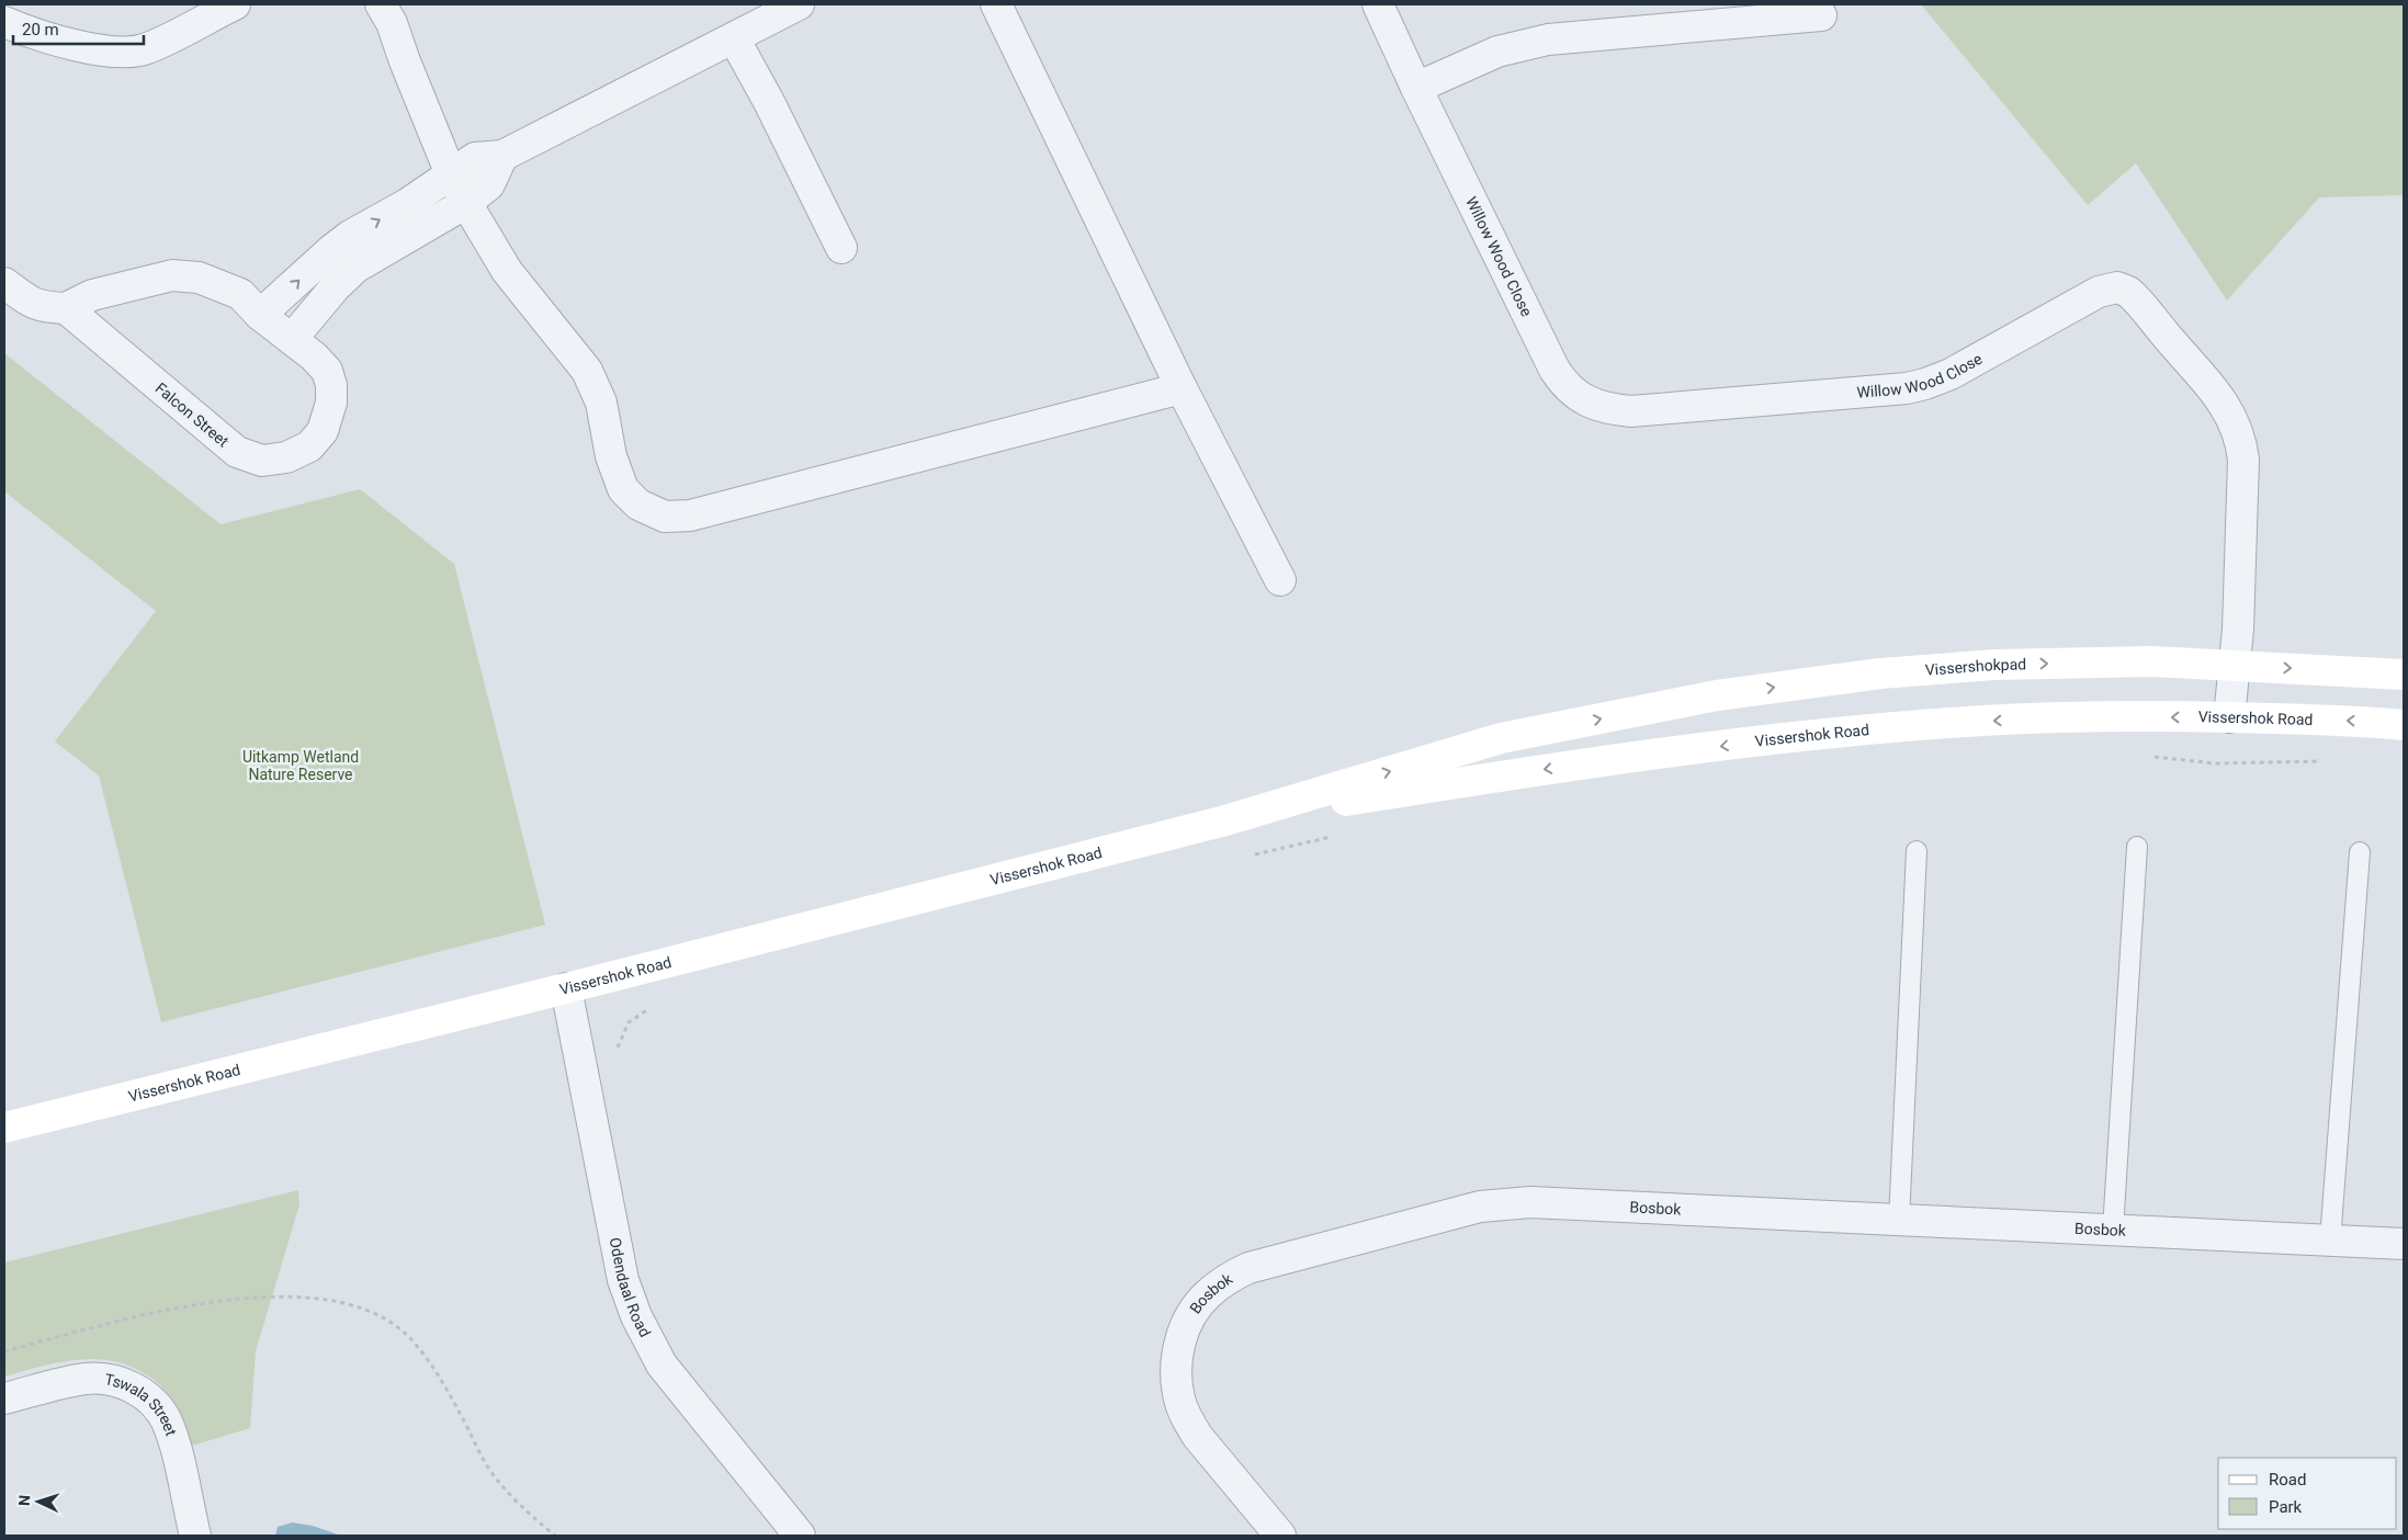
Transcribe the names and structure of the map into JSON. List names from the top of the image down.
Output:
{
  "streets": {
    "main road": ["Vissershokpad", "Vissershok Road"],
    "street": [
      "Willow Wood Close",
      "Falcon Street",
      "Bosbok",
      "Odendaal Road",
      "Tswala Street"
    ]
  },
  "crossings": [
    ["Willow Wood Close", "Vissershokpad"],
    ["Willow Wood Close", "Vissershok Road"],
    ["Vissershokpad", "Vissershok Road"],
    ["Vissershok Road", "Odendaal Road"]
  ],
  "one_way": ["Vissershokpad", "Vissershok Road"],
  "parks": ["Uitkamp Wetland Nature Reserve"],
  "legend": ["Road", "Park"],
  "scale_bar": "20 m",
  "north": "left"
}
